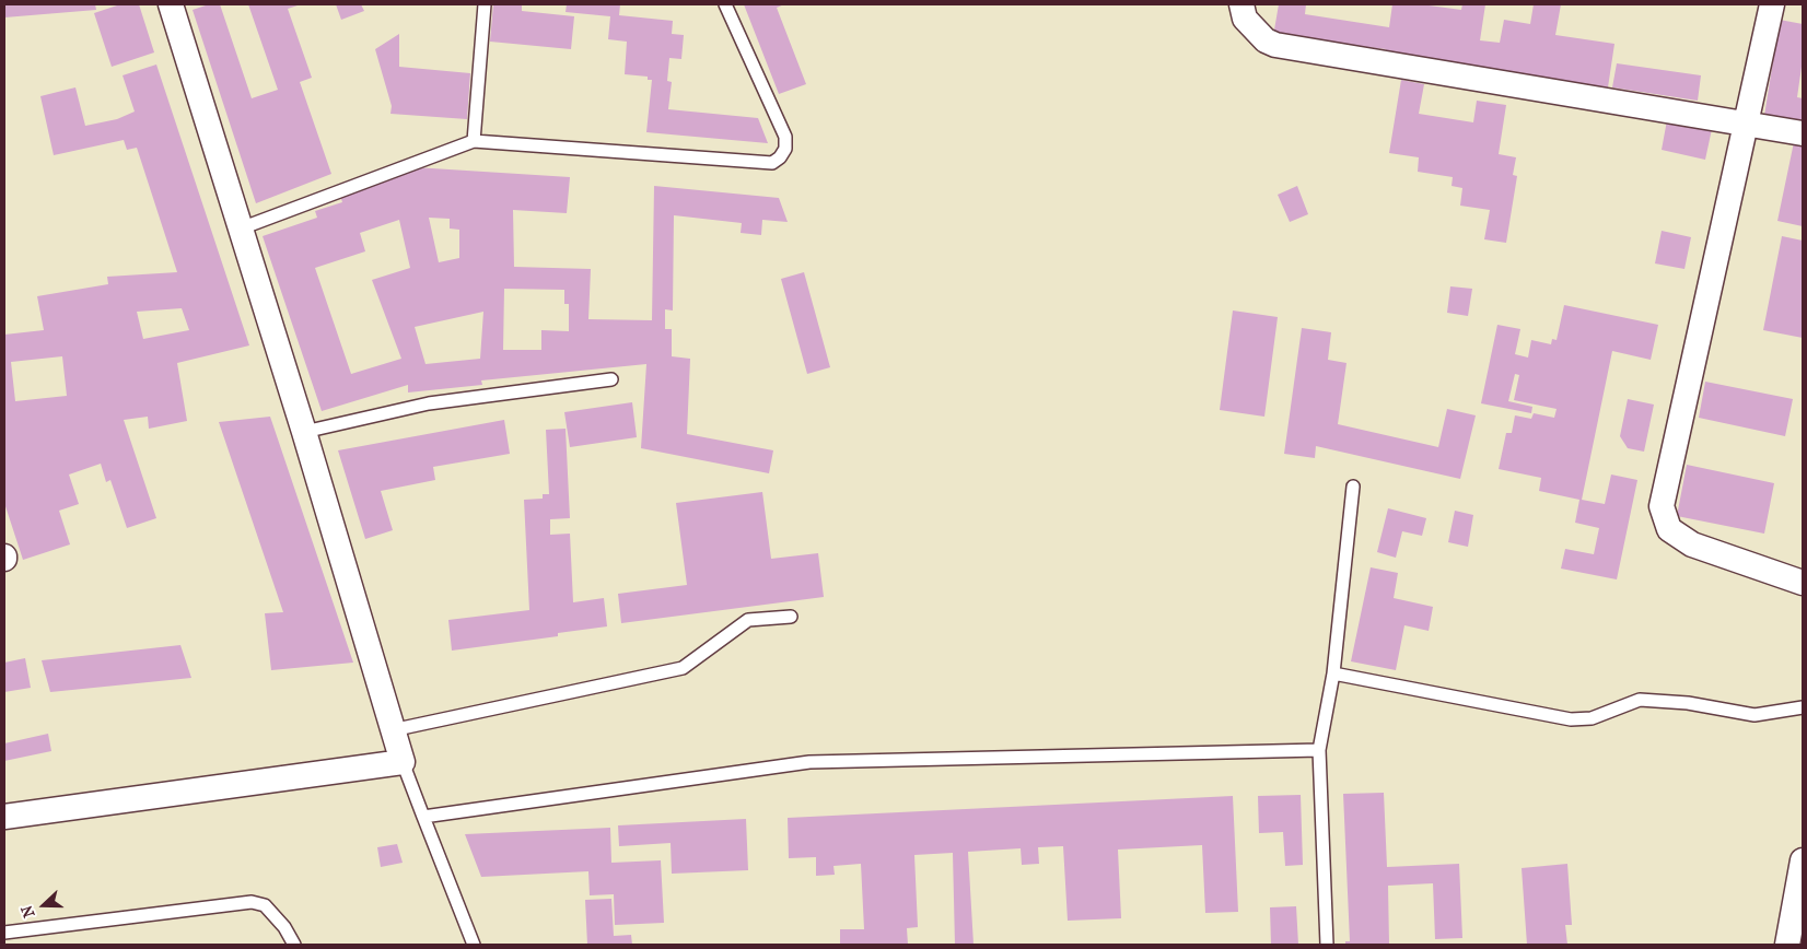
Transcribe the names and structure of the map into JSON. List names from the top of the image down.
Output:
{
  "north": "left"
}
